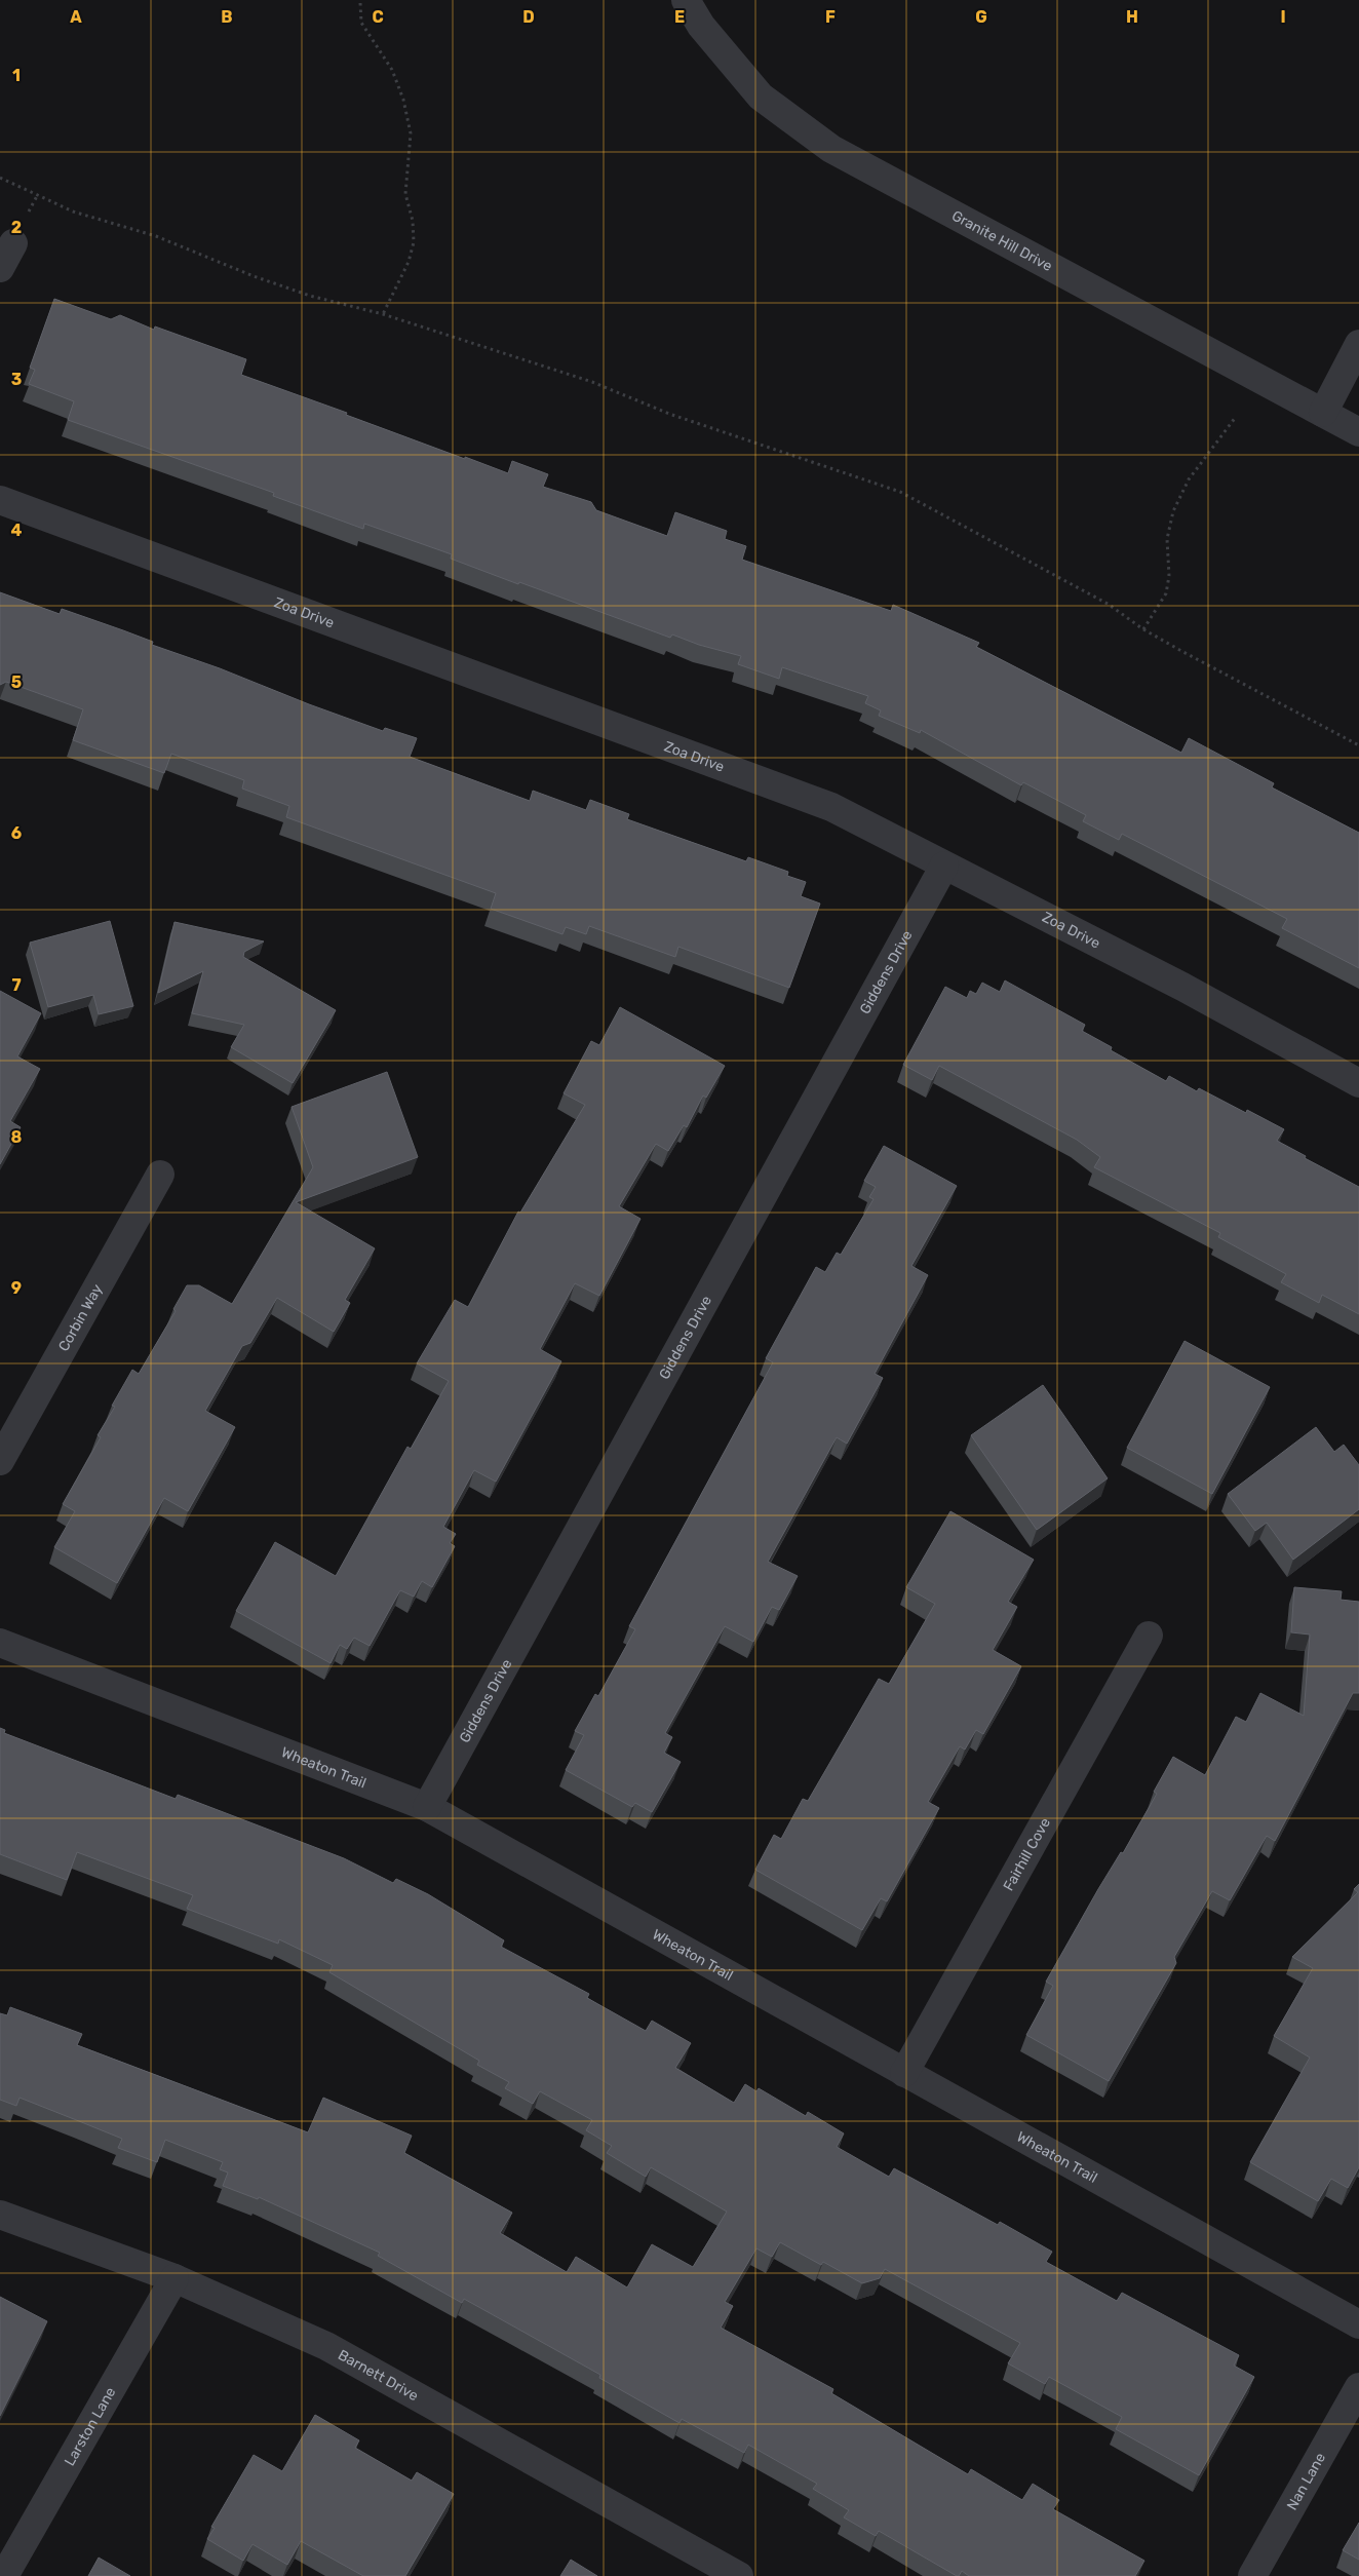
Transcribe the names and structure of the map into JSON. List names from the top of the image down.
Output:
{
  "streets": {
    "street": [
      "Granite Hill Drive",
      "Zoa Drive",
      "Giddens Drive",
      "Corbin Way",
      "Wheaton Trail",
      "Fairhill Cove",
      "Barnett Drive",
      "Larston Lane",
      "Nan Lane"
    ]
  },
  "crossings": [
    ["Zoa Drive", "Giddens Drive"],
    ["Giddens Drive", "Wheaton Trail"],
    ["Wheaton Trail", "Fairhill Cove"],
    ["Barnett Drive", "Larston Lane"]
  ],
  "grid": {
    "columns": [
      "A",
      "B",
      "C",
      "D",
      "E",
      "F",
      "G",
      "H",
      "I"
    ],
    "rows": [
      "1",
      "2",
      "3",
      "4",
      "5",
      "6",
      "7",
      "8",
      "9"
    ]
  }
}
